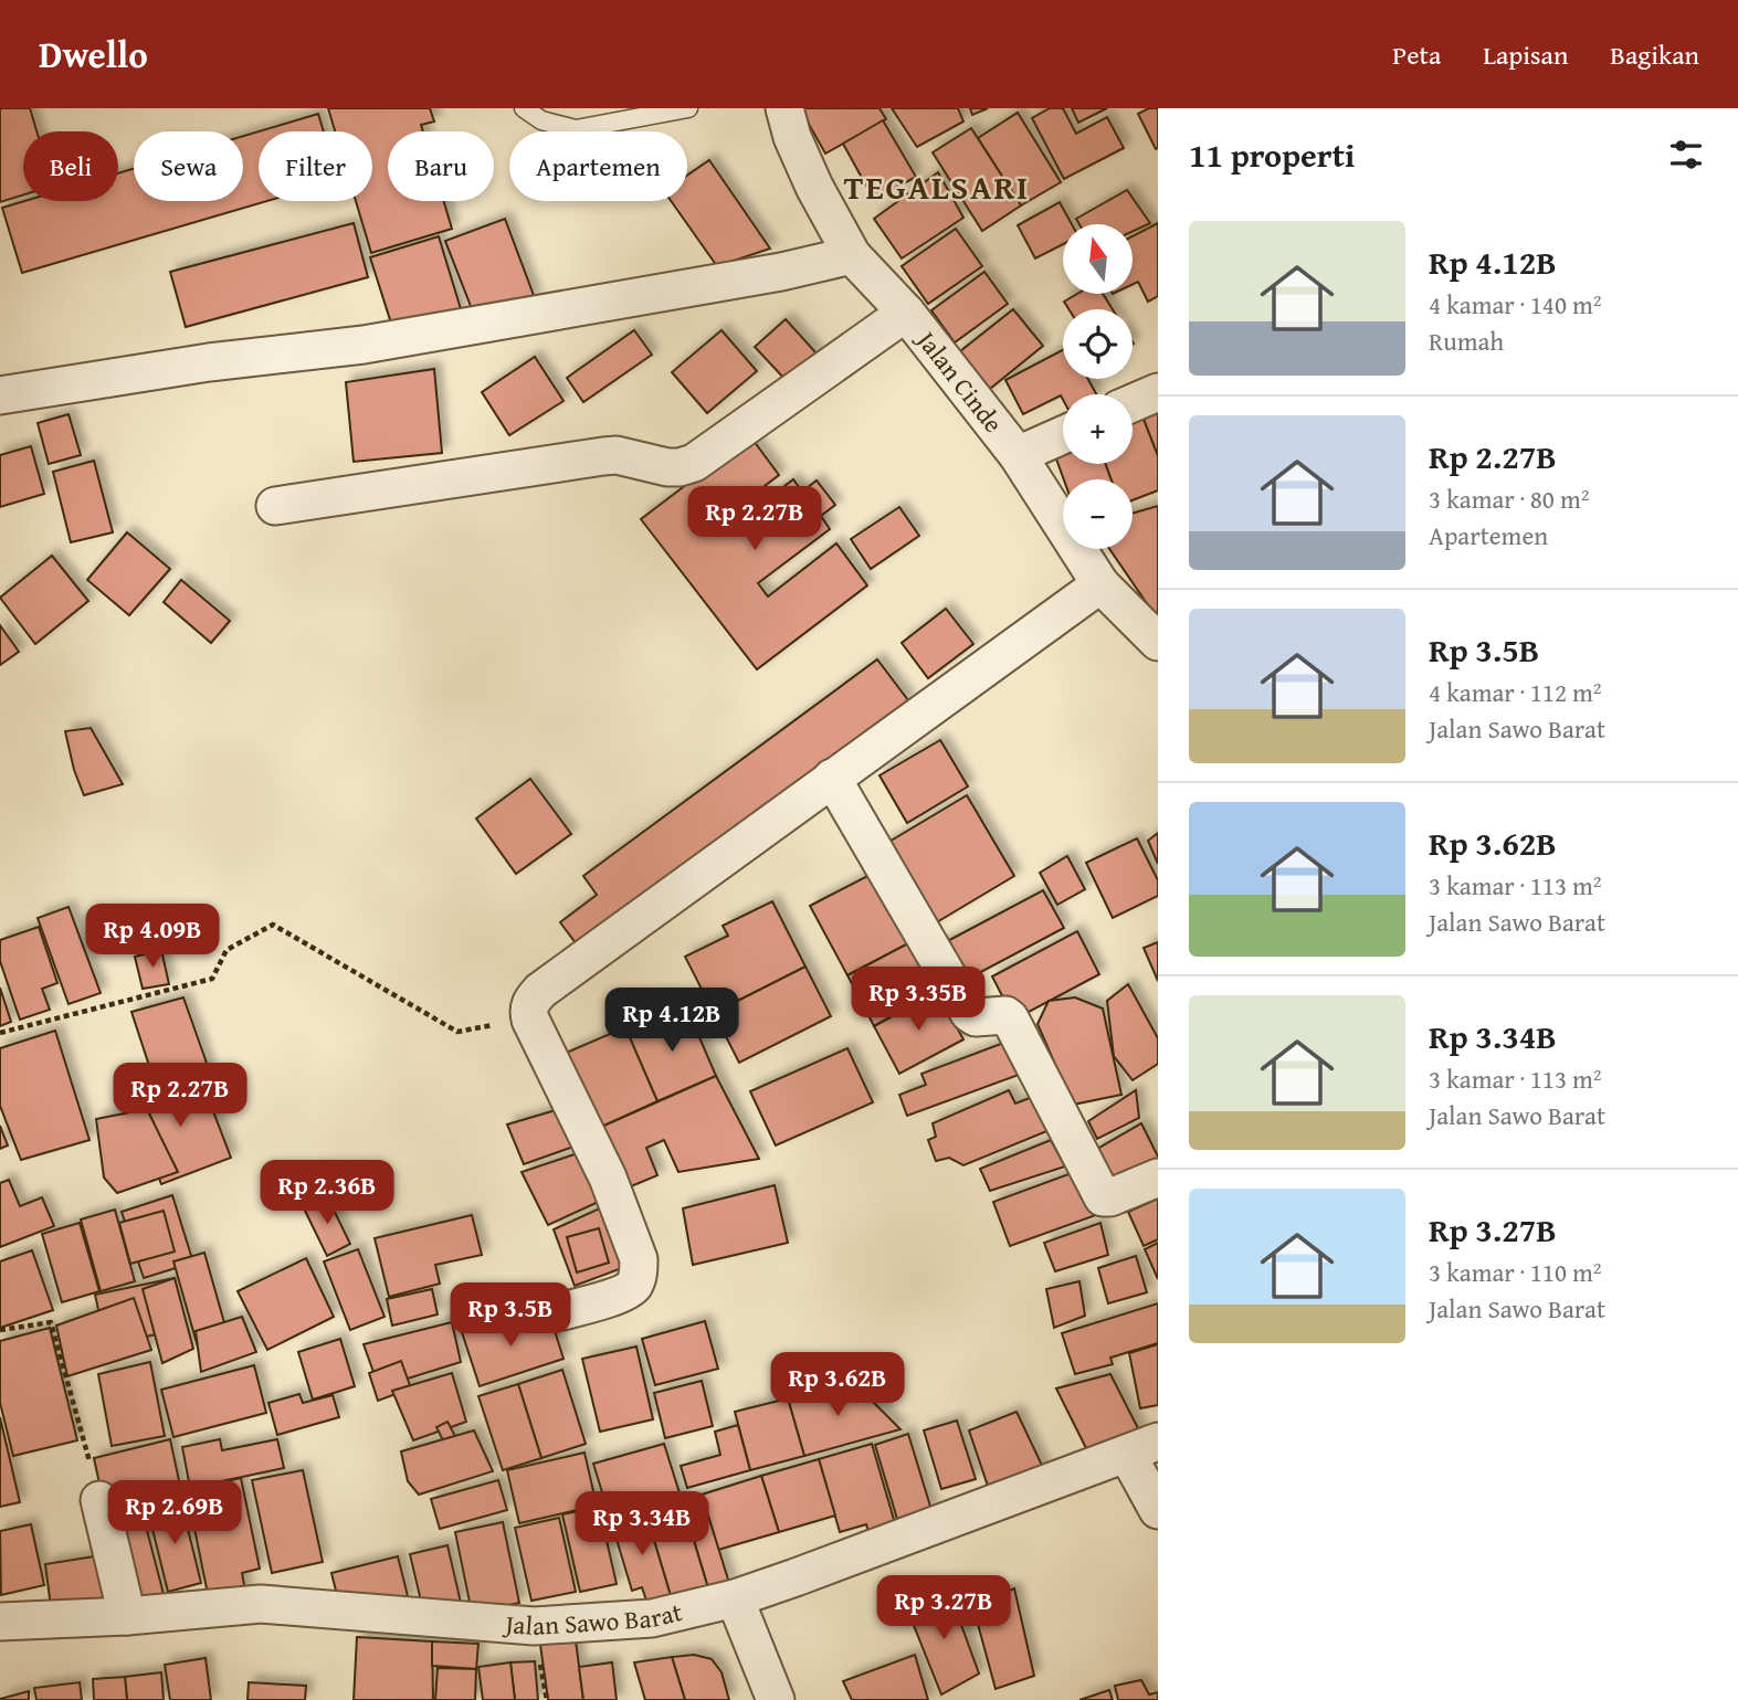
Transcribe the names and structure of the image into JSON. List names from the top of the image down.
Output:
{
  "streets": {
    "street": ["Jalan Cinde", "Jalan Sawo Barat"]
  },
  "districts": ["TEGALSARI"],
  "north": "top",
  "page": {
    "header": "Dwello",
    "nav": ["Peta", "Lapisan", "Bagikan"],
    "heading": "11 properti",
    "chip": [
      "Beli",
      "Sewa",
      "Filter",
      "Baru",
      "Apartemen"
    ],
    "list": [
      {
        "name": "Rp 4.12B",
        "note": "4 kamar · 140 m² · Rumah"
      },
      {
        "name": "Rp 2.27B",
        "note": "3 kamar · 80 m² · Apartemen"
      },
      {
        "name": "Rp 3.5B",
        "note": "4 kamar · 112 m² · Jalan Sawo Barat"
      },
      {
        "name": "Rp 3.62B",
        "note": "3 kamar · 113 m² · Jalan Sawo Barat"
      },
      {
        "name": "Rp 3.34B",
        "note": "3 kamar · 113 m² · Jalan Sawo Barat"
      },
      {
        "name": "Rp 3.27B",
        "note": "3 kamar · 110 m² · Jalan Sawo Barat"
      }
    ],
    "map_buttons": ["+", "−"],
    "price": [
      "Rp 2.27B",
      "Rp 4.09B",
      "Rp 3.35B",
      "Rp 4.12B",
      "Rp 2.27B",
      "Rp 2.36B",
      "Rp 3.5B",
      "Rp 3.62B",
      "Rp 2.69B",
      "Rp 3.34B",
      "Rp 3.27B"
    ]
  }
}
